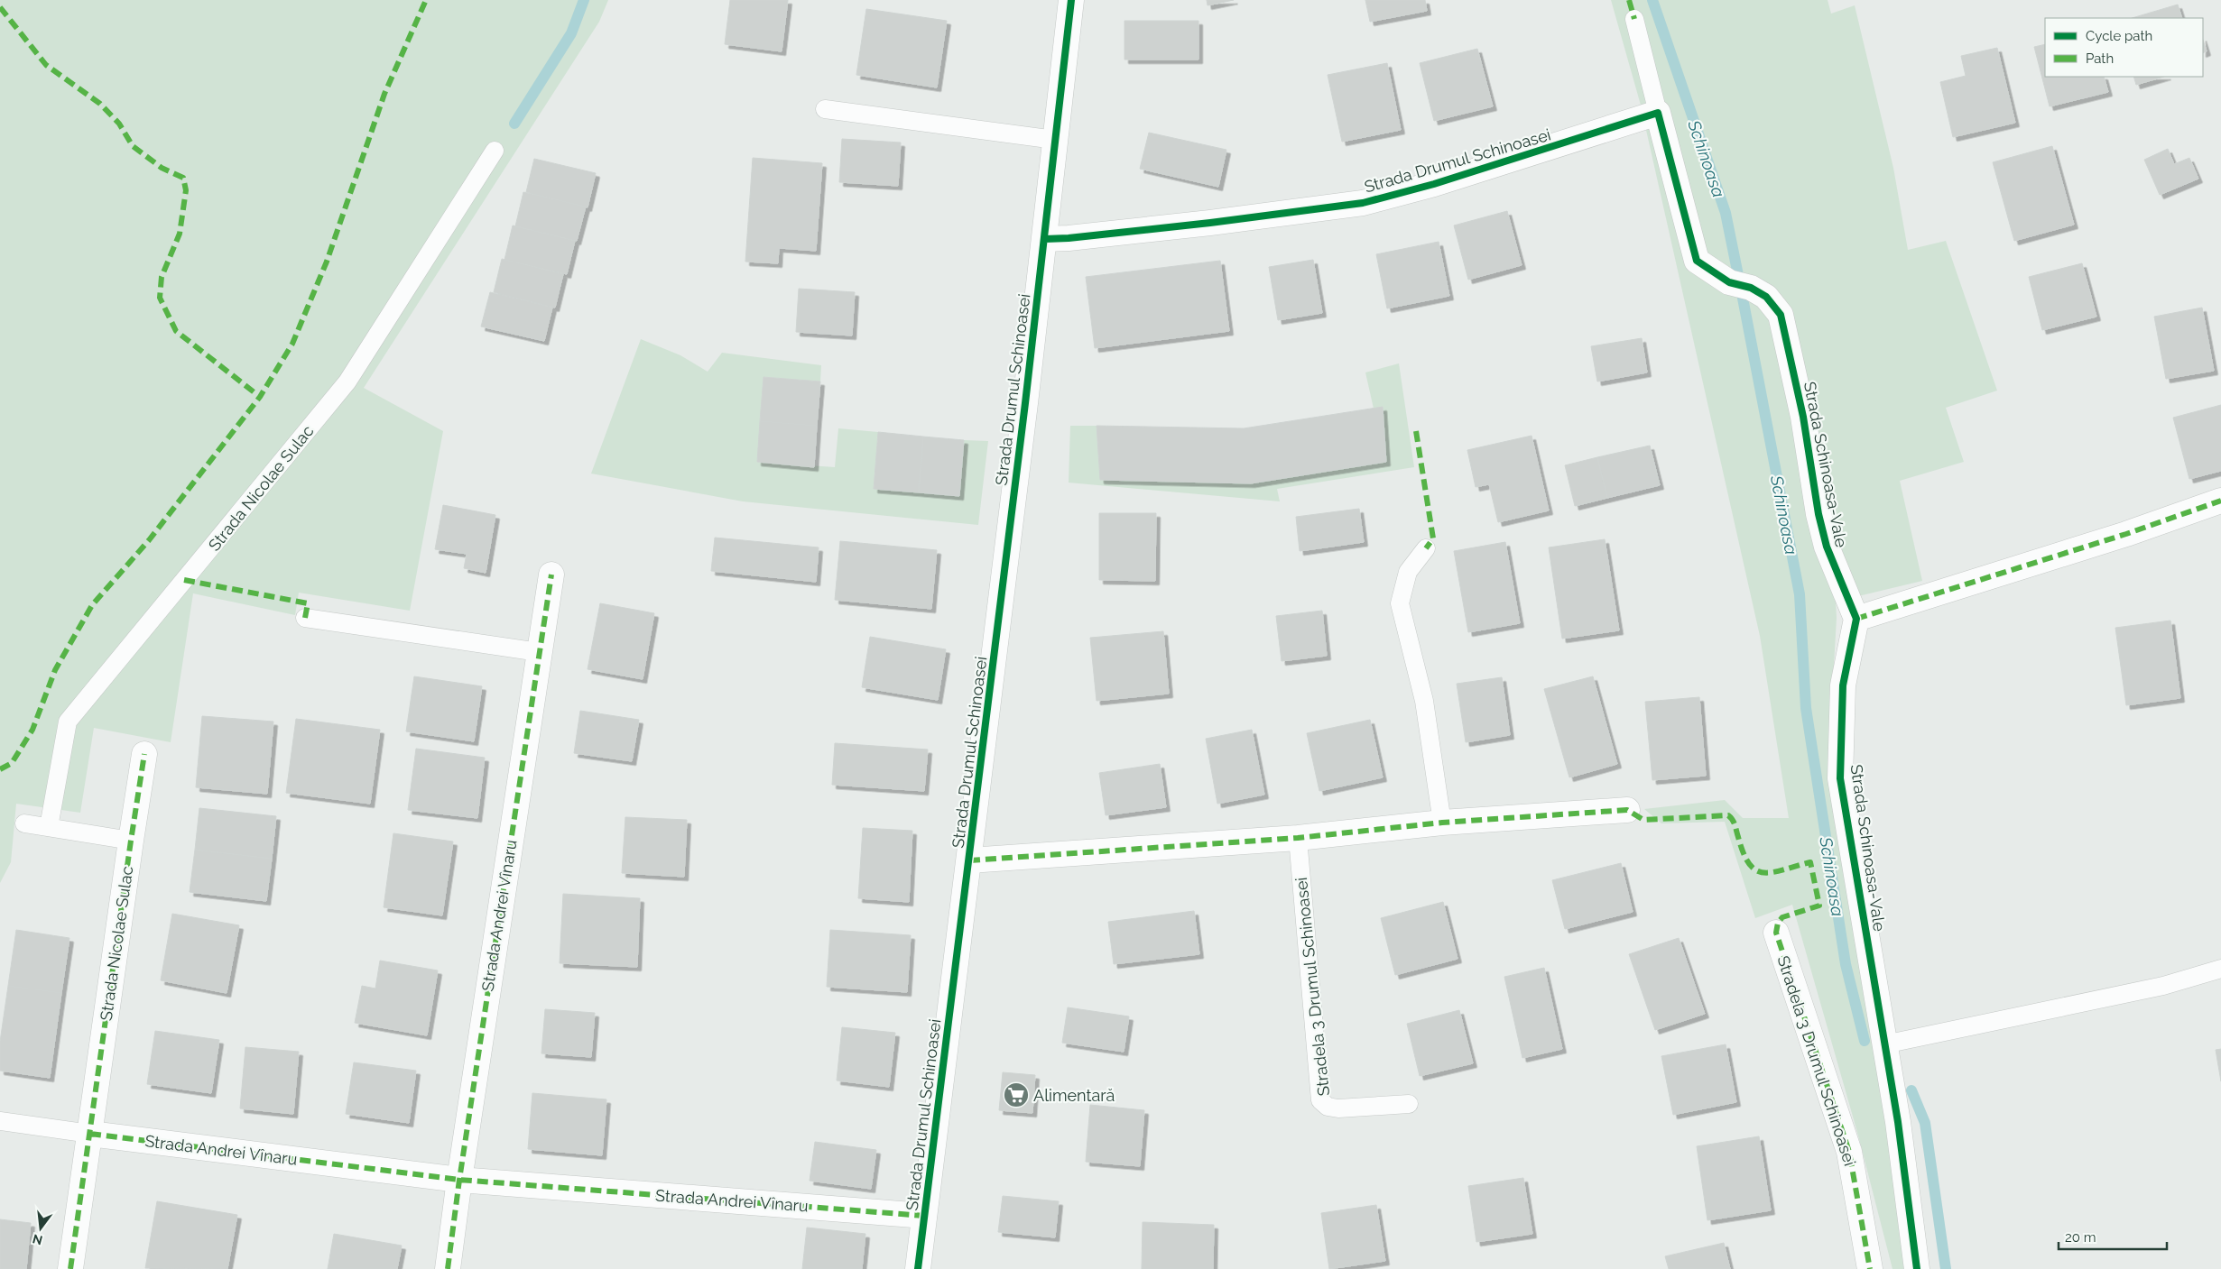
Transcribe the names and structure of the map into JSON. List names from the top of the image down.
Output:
{
  "streets": {
    "street": [
      "Strada Drumul Schinoasei",
      "Strada Schinoasa-Vale",
      "Strada Nicolae Sulac",
      "Strada Andrei Vînaru",
      "Stradela 3 Drumul Schinoasei"
    ]
  },
  "crossings": [
    ["Strada Drumul Schinoasei", "Strada Schinoasa-Vale"],
    ["Strada Drumul Schinoasei", "Strada Andrei Vînaru"],
    ["Strada Nicolae Sulac", "Strada Andrei Vînaru"]
  ],
  "water": ["Schinoasa"],
  "places": {
    "supermarket": ["Alimentară"]
  },
  "legend": ["Cycle path", "Path"],
  "scale_bar": "20 m",
  "north": "bottom"
}
